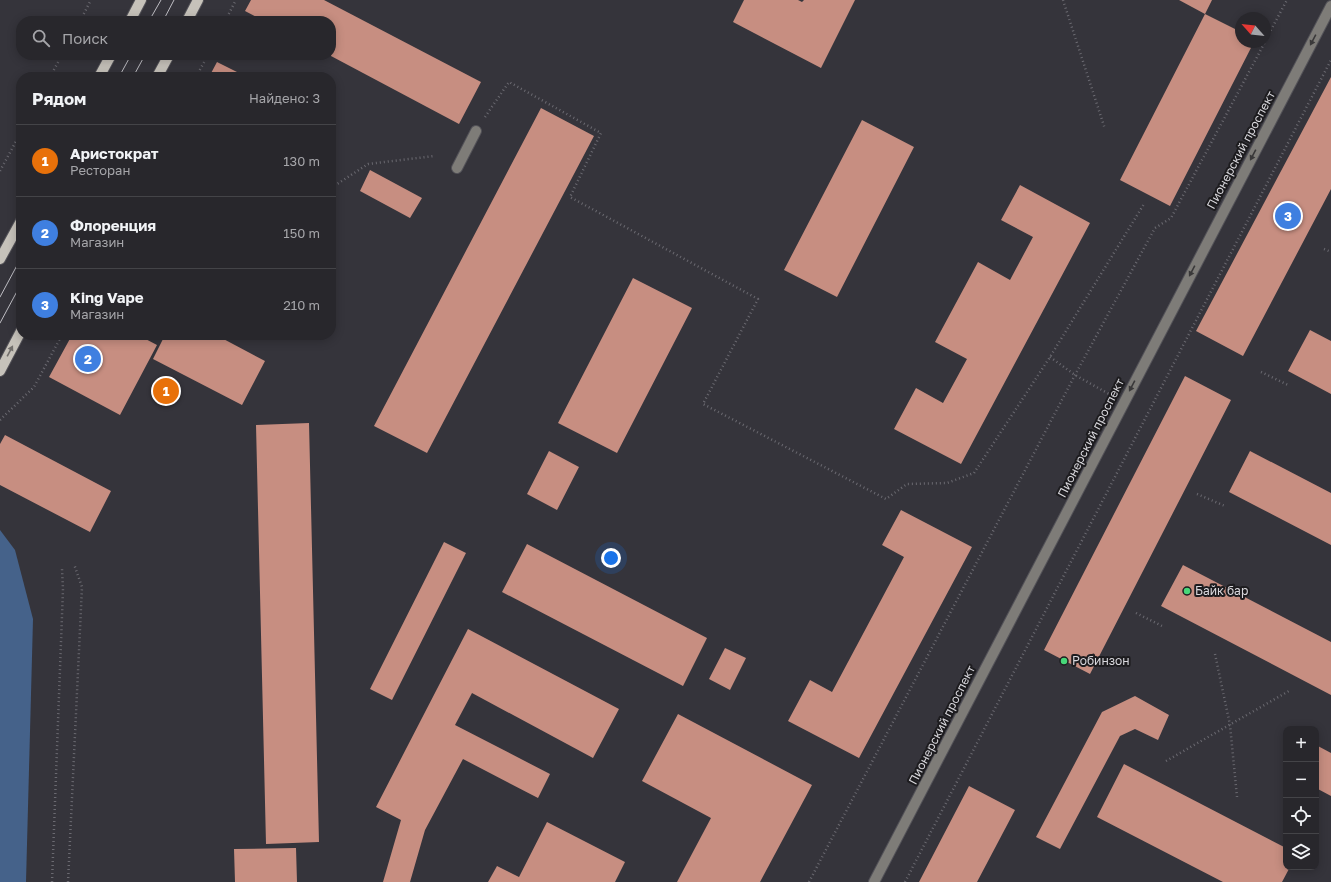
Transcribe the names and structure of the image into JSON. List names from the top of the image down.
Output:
{
  "streets": {
    "street": ["Пионерский проспект"]
  },
  "one_way": ["Пионерский проспект"],
  "places": ["Байк бар", "Робинзон"],
  "north": "top left",
  "page": {
    "search": "Поиск",
    "heading": ["Рядом", "Найдено: 3"],
    "list": [
      {
        "mark": "1",
        "name": "Аристократ",
        "note": "Ресторан",
        "value": "130 m"
      },
      {
        "mark": "2",
        "name": "Флоренция",
        "note": "Магазин",
        "value": "150 m"
      },
      {
        "mark": "3",
        "name": "King Vape",
        "note": "Магазин",
        "value": "210 m"
      }
    ],
    "pins": ["3", "2", "1"],
    "map_buttons": ["+", "−"]
  }
}
